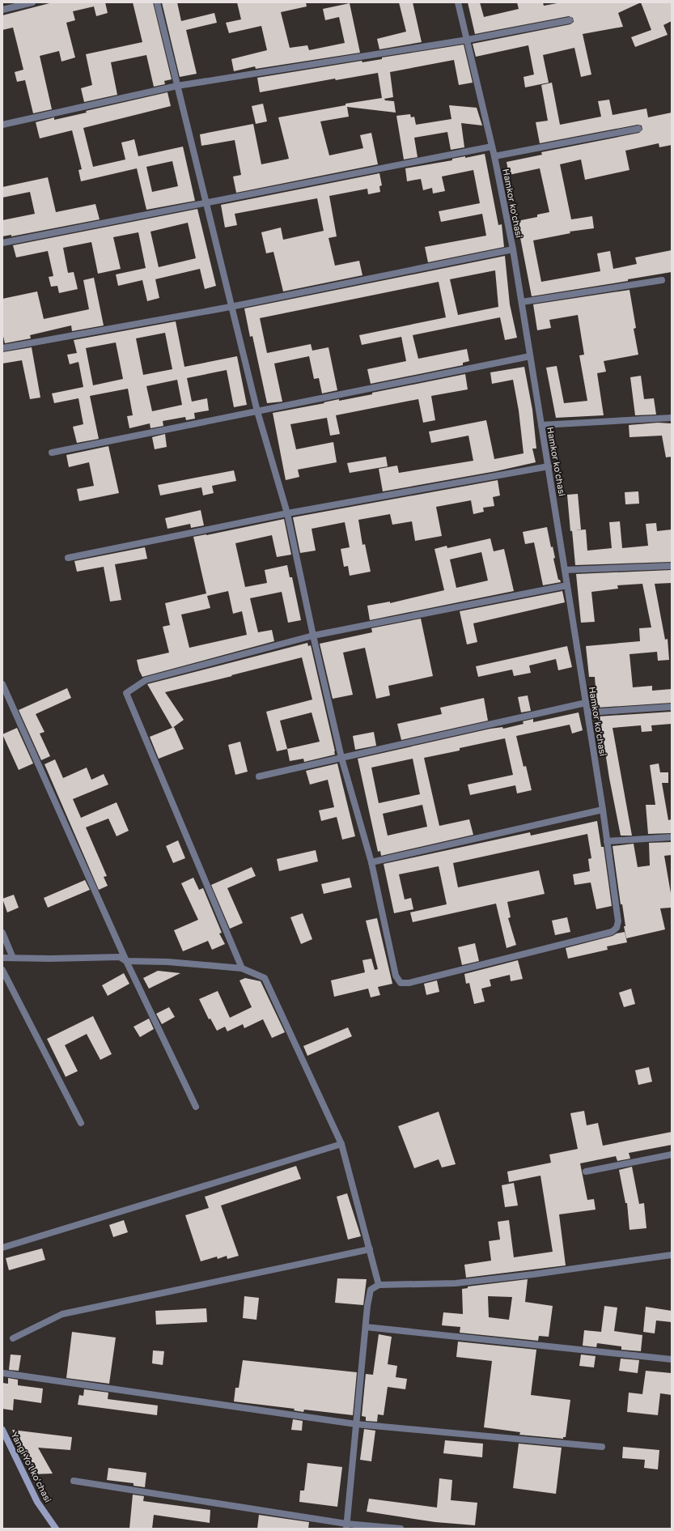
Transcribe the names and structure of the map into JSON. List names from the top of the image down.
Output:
{
  "streets": {
    "street": ["Hamkor koʻchasi", "Yangi Yoʻl koʻchasi"]
  }
}
